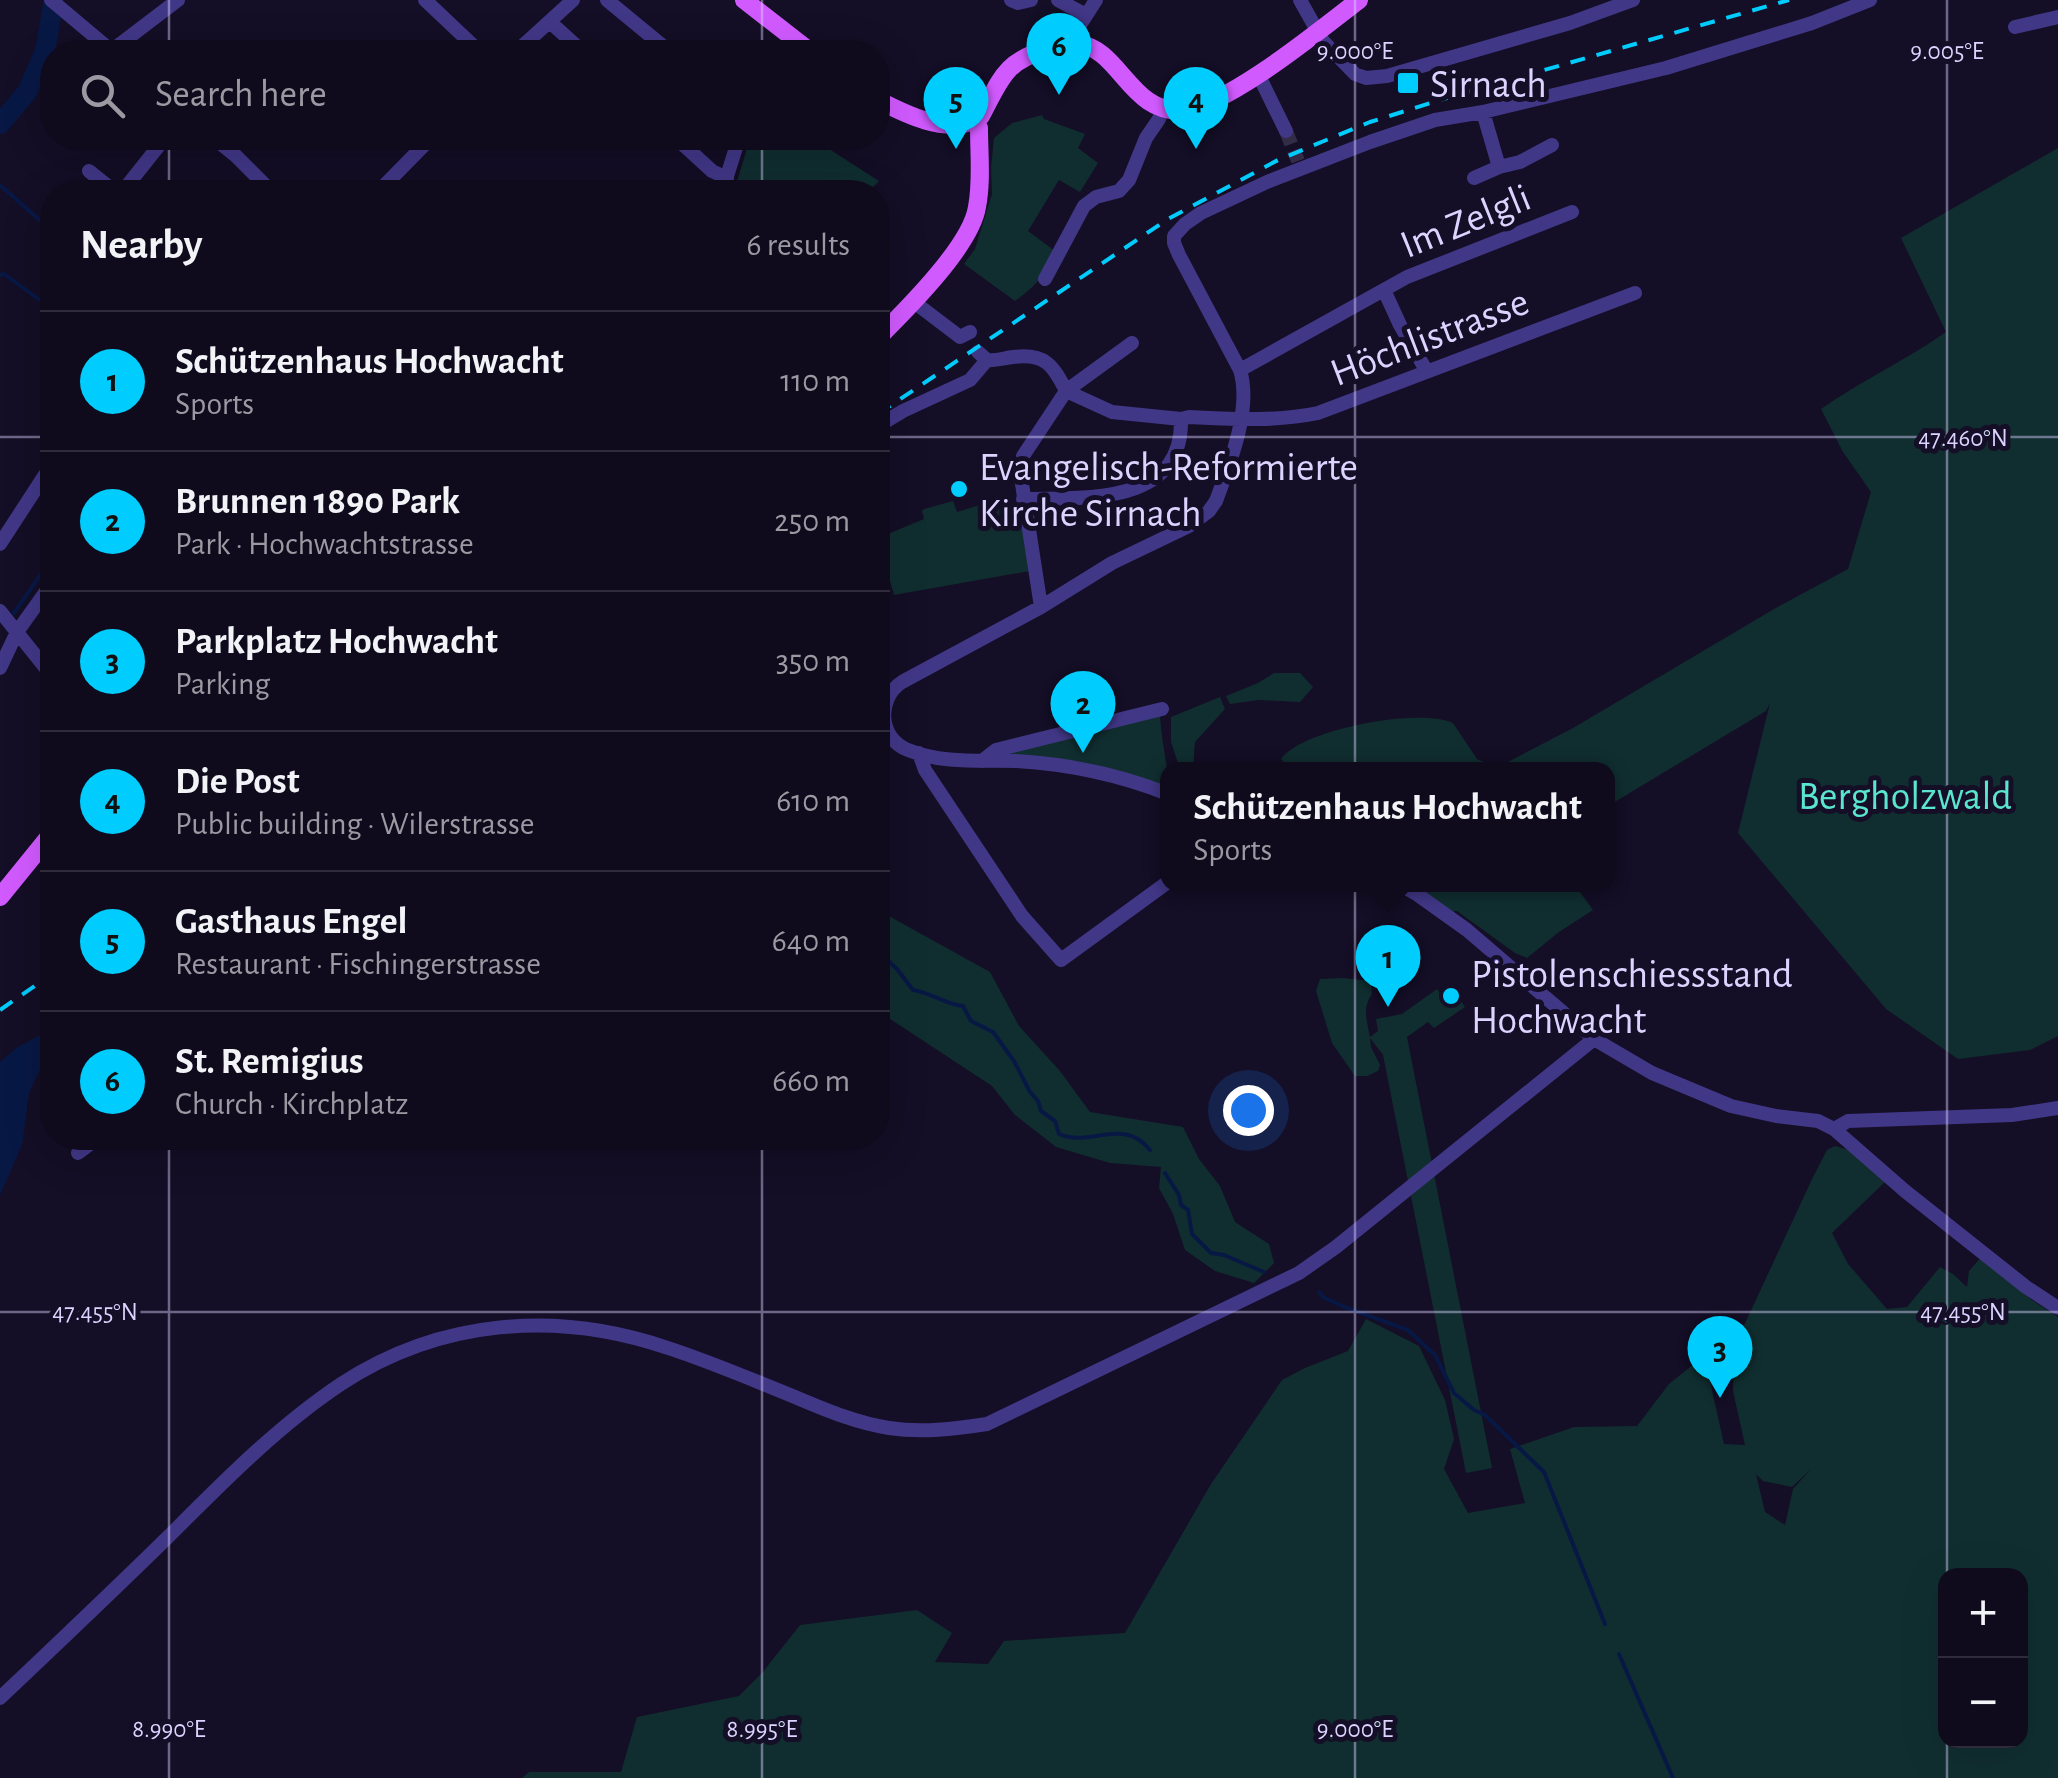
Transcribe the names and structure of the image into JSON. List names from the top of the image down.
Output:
{
  "streets": {
    "street": ["Im Zelgli", "Höchlistrasse"]
  },
  "parks": ["Bergholzwald"],
  "places": {
    "transit": ["Sirnach"],
    "other": ["Evangelisch-Reformierte Kirche Sirnach", "Pistolenschiessstand Hochwacht"]
  },
  "page": {
    "pins": [
      "6",
      "4",
      "5",
      "2",
      "1",
      "3"
    ],
    "search": "Search here",
    "heading": ["Nearby", "6 results"],
    "list": [
      {
        "mark": "1",
        "name": "Schützenhaus Hochwacht",
        "note": "Sports",
        "value": "110 m"
      },
      {
        "mark": "2",
        "name": "Brunnen 1890 Park",
        "note": "Park · Hochwachtstrasse",
        "value": "250 m"
      },
      {
        "mark": "3",
        "name": "Parkplatz Hochwacht",
        "note": "Parking",
        "value": "350 m"
      },
      {
        "mark": "4",
        "name": "Die Post",
        "note": "Public building · Wilerstrasse",
        "value": "610 m"
      },
      {
        "mark": "5",
        "name": "Gasthaus Engel",
        "note": "Restaurant · Fischingerstrasse",
        "value": "640 m"
      },
      {
        "mark": "6",
        "name": "St. Remigius",
        "note": "Church · Kirchplatz",
        "value": "660 m"
      }
    ],
    "popup": ["Schützenhaus Hochwacht", "Sports"],
    "map_buttons": ["+", "−"]
  },
  "coordinates": [
    "9.000°E",
    "9.005°E",
    "47.460°N",
    "47.455°N",
    "8.990°E",
    "8.995°E"
  ]
}
